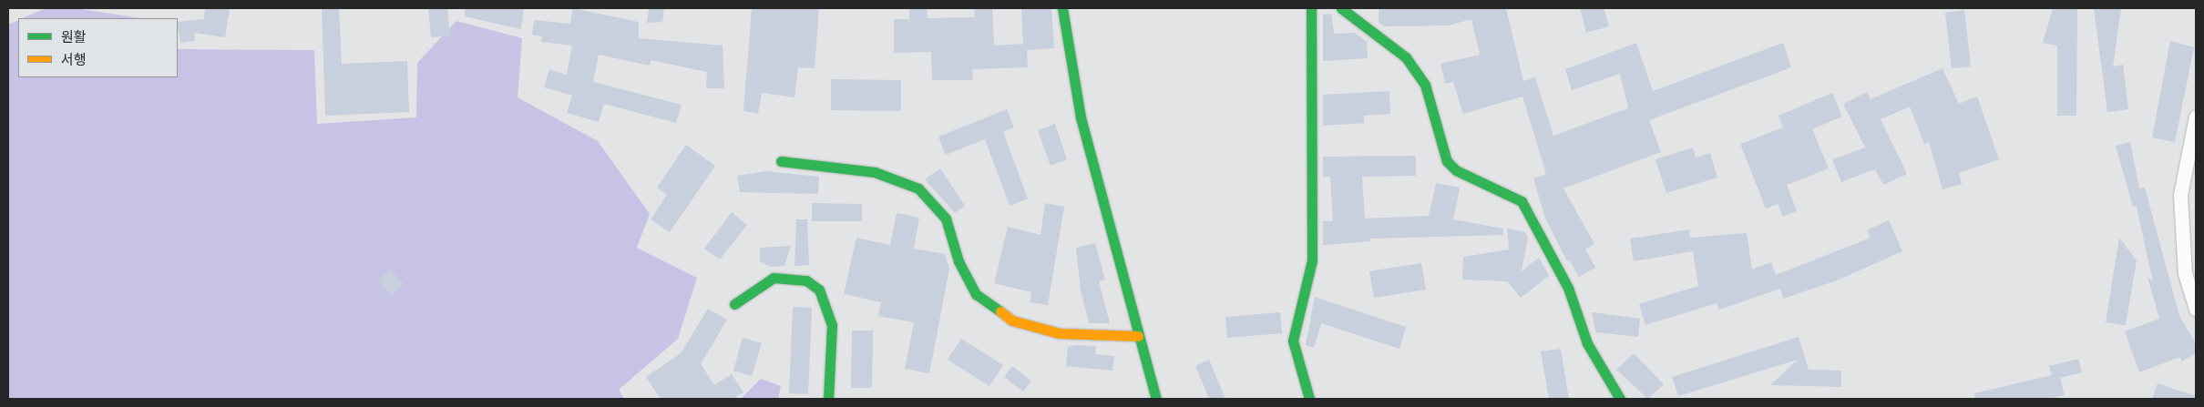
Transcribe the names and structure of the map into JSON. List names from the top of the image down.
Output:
{
  "legend": ["원활", "서행"]
}
